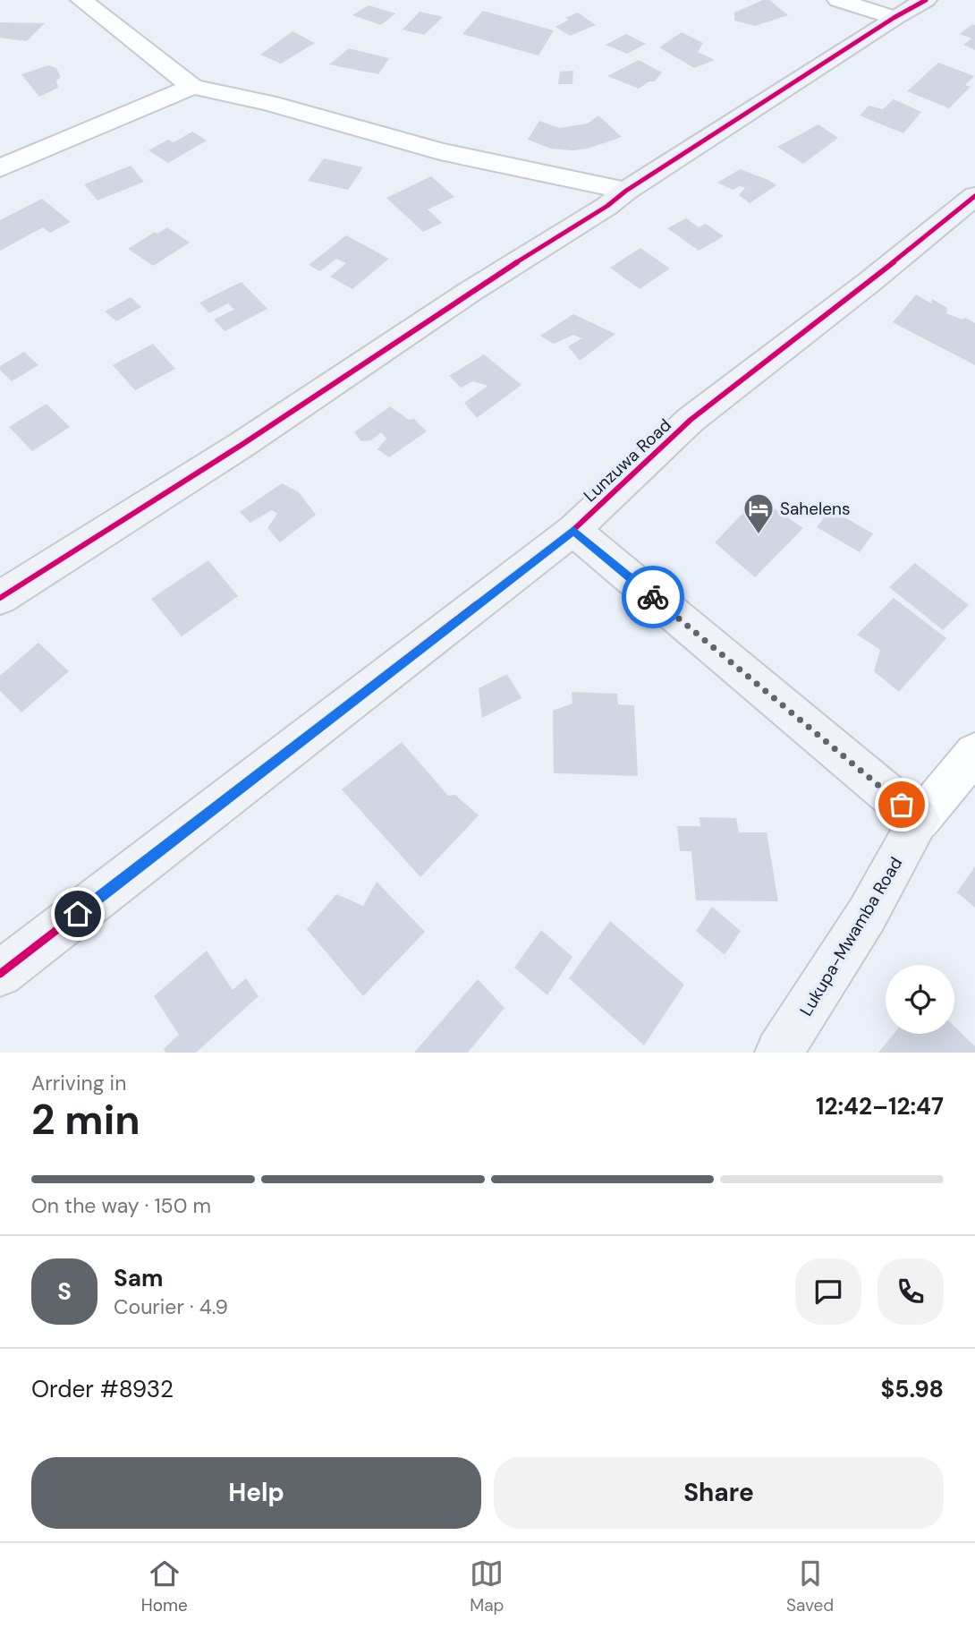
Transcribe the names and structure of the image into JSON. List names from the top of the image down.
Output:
{
  "streets": {
    "street": ["Lunzuwa Road", "Lukupa-Mwamba Road"]
  },
  "places": {
    "hotel": ["Sahelens"]
  },
  "page": {
    "heading": ["2 min", "Arriving in", "12:42–12:47"],
    "panel": [
      "Sam",
      "Courier · 4.9",
      "Order #8932",
      "$5.98"
    ],
    "bar": "On the way · 150 m",
    "round": "S",
    "buttons": ["Help", "Share"],
    "tabs": ["Home", "Map", "Saved"]
  }
}
